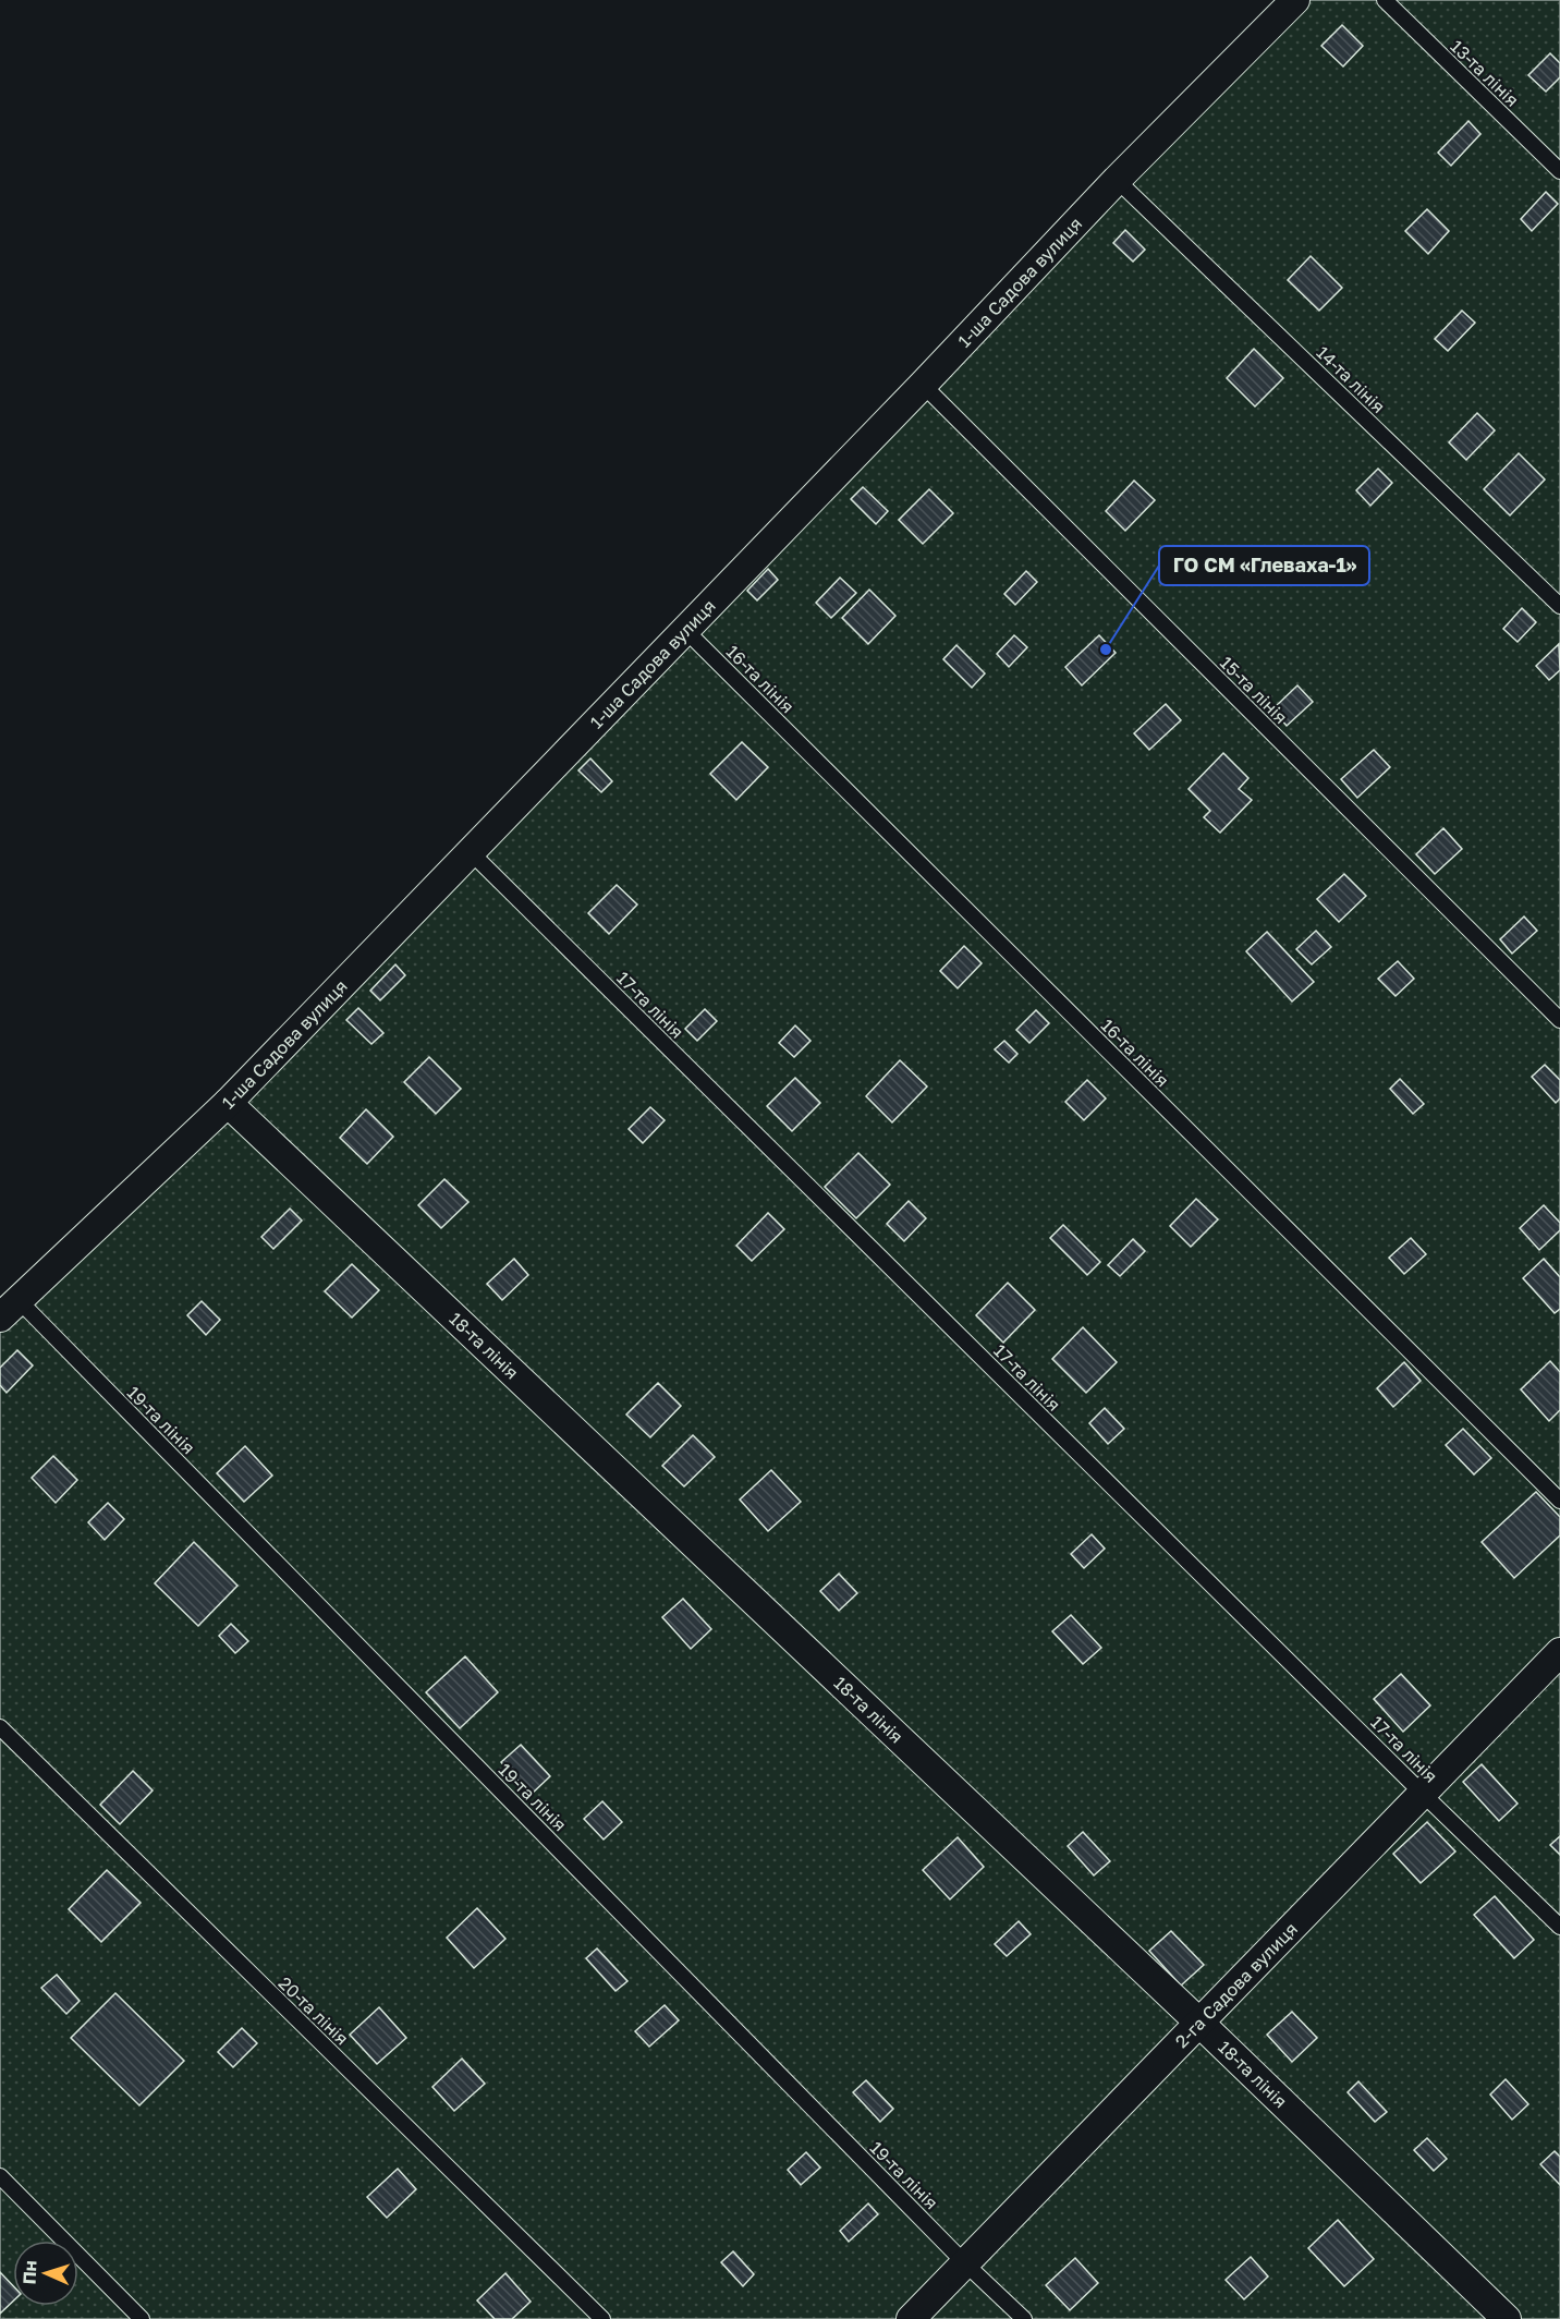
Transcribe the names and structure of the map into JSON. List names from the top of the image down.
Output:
{
  "streets": {
    "street": ["1-ша Садова вулиця", "18-та лінія", "2-га Садова вулиця"],
    "lane": [
      "13-та лінія",
      "14-та лінія",
      "16-та лінія",
      "15-та лінія",
      "17-та лінія",
      "19-та лінія",
      "20-та лінія"
    ]
  },
  "crossings": [
    ["1-ша Садова вулиця", "14-та лінія"],
    ["1-ша Садова вулиця", "16-та лінія"],
    ["1-ша Садова вулиця", "15-та лінія"],
    ["1-ша Садова вулиця", "17-та лінія"],
    ["1-ша Садова вулиця", "18-та лінія"],
    ["1-ша Садова вулиця", "19-та лінія"],
    ["17-та лінія", "2-га Садова вулиця"],
    ["18-та лінія", "2-га Садова вулиця"],
    ["19-та лінія", "2-га Садова вулиця"]
  ],
  "places": ["ГО СМ «Глеваха-1»"],
  "north": "left"
}
